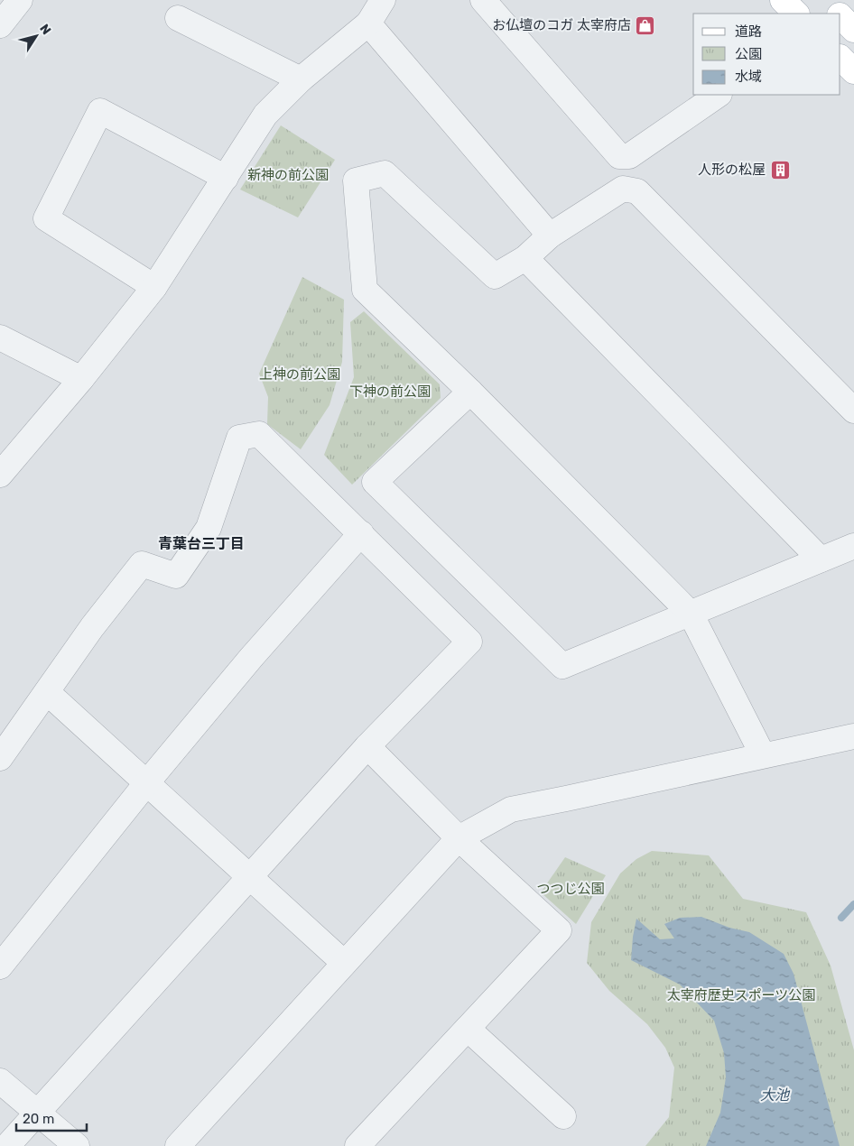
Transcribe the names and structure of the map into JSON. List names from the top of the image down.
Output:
{
  "districts": ["青葉台三丁目"],
  "water": ["大池"],
  "parks": [
    "新神の前公園",
    "上神の前公園",
    "下神の前公園",
    "つつじ公園",
    "太宰府歴史スポーツ公園"
  ],
  "places": {
    "shop": ["お仏壇のコガ 太宰府店"],
    "building": ["人形の松屋"]
  },
  "legend": ["道路", "公園", "水域"],
  "scale_bar": "20 m",
  "north": "top right"
}
